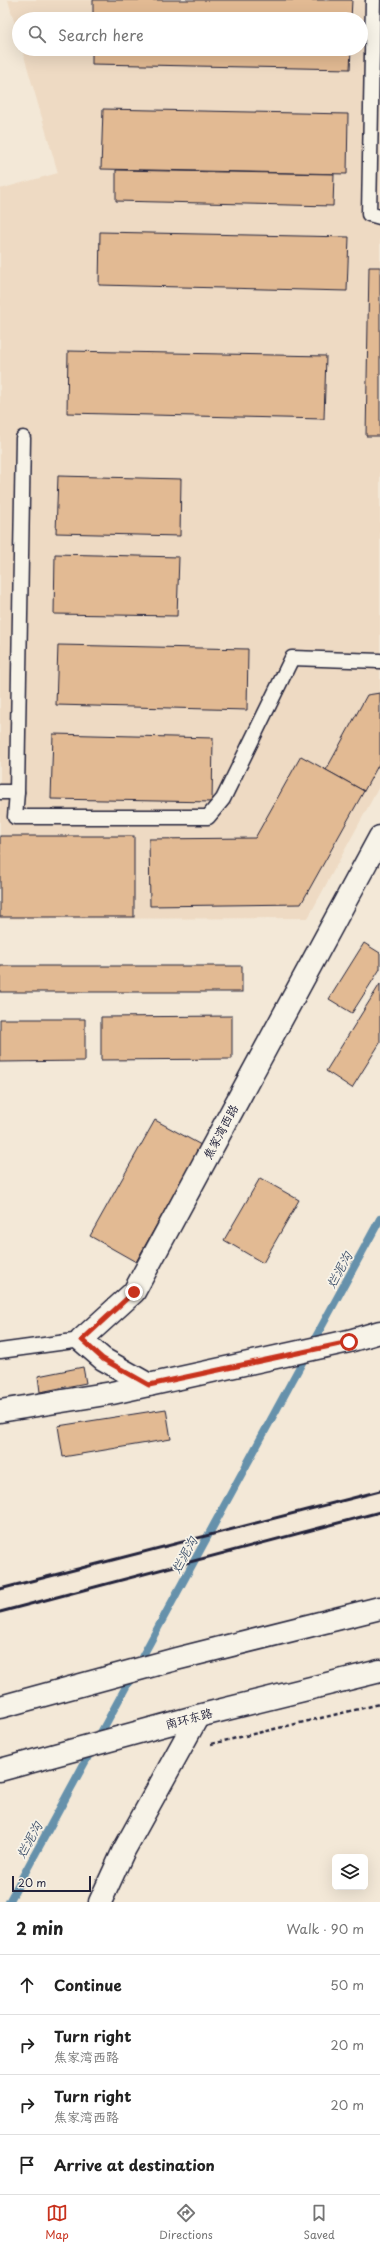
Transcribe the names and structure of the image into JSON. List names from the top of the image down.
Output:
{
  "streets": {
    "main road": ["焦家湾西路", "南环东路"]
  },
  "water": ["烂泥沟"],
  "scale_bar": "20 m",
  "page": {
    "search": "Search here",
    "scale": "20 m",
    "heading": ["2 min", "Walk · 90 m"],
    "list": [
      ["Continue", "50 m"],
      ["Turn right", "焦家湾西路", "20 m"],
      ["Turn right", "焦家湾西路", "20 m"],
      "Arrive at destination"
    ],
    "nav": ["Map", "Directions", "Saved"]
  }
}
